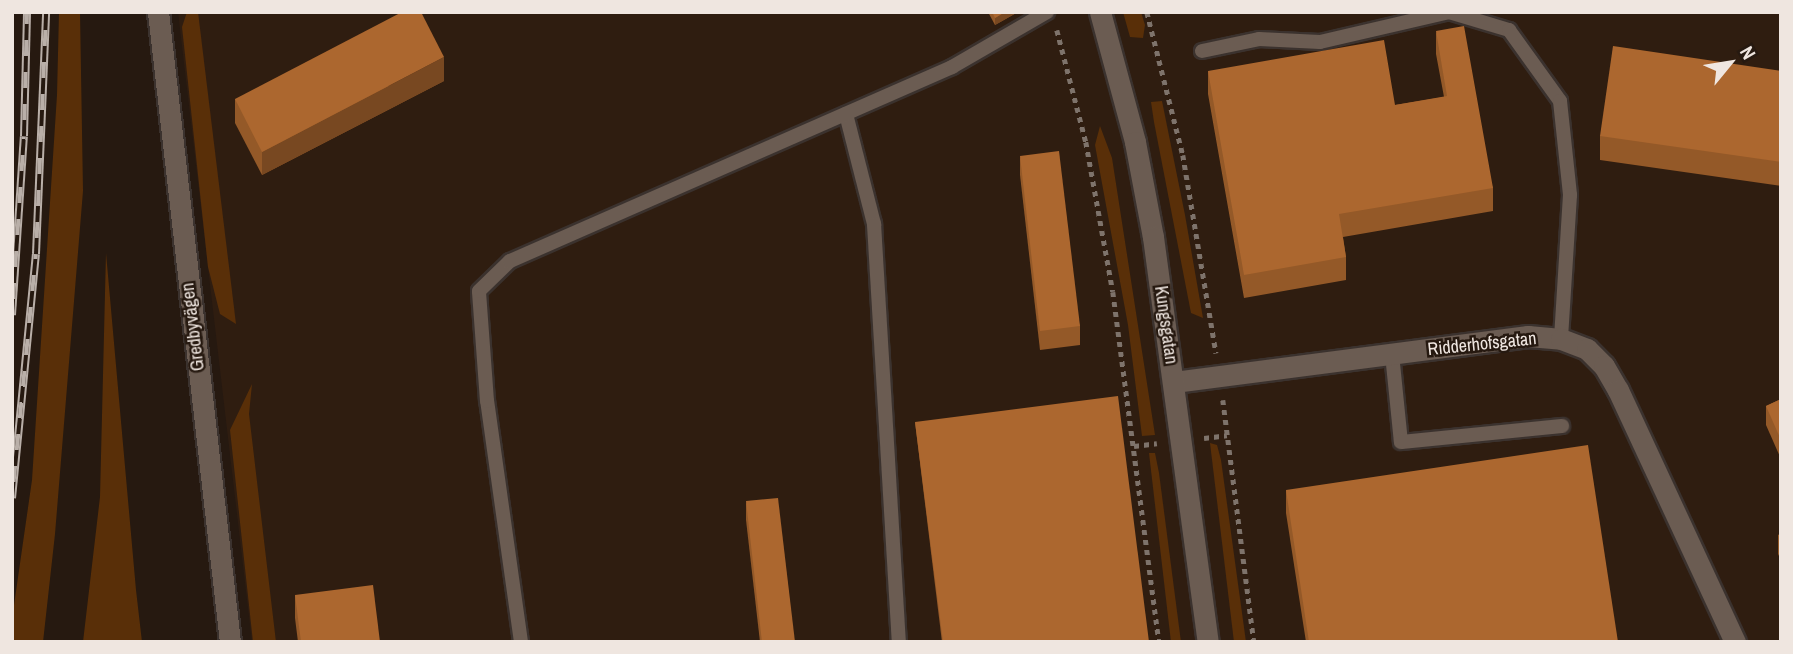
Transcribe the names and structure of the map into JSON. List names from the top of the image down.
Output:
{
  "streets": {
    "street": ["Kungsgatan", "Gredbyvägen", "Ridderhofsgatan"]
  },
  "crossings": [
    ["Kungsgatan", "Ridderhofsgatan"]
  ],
  "north": "top right"
}
